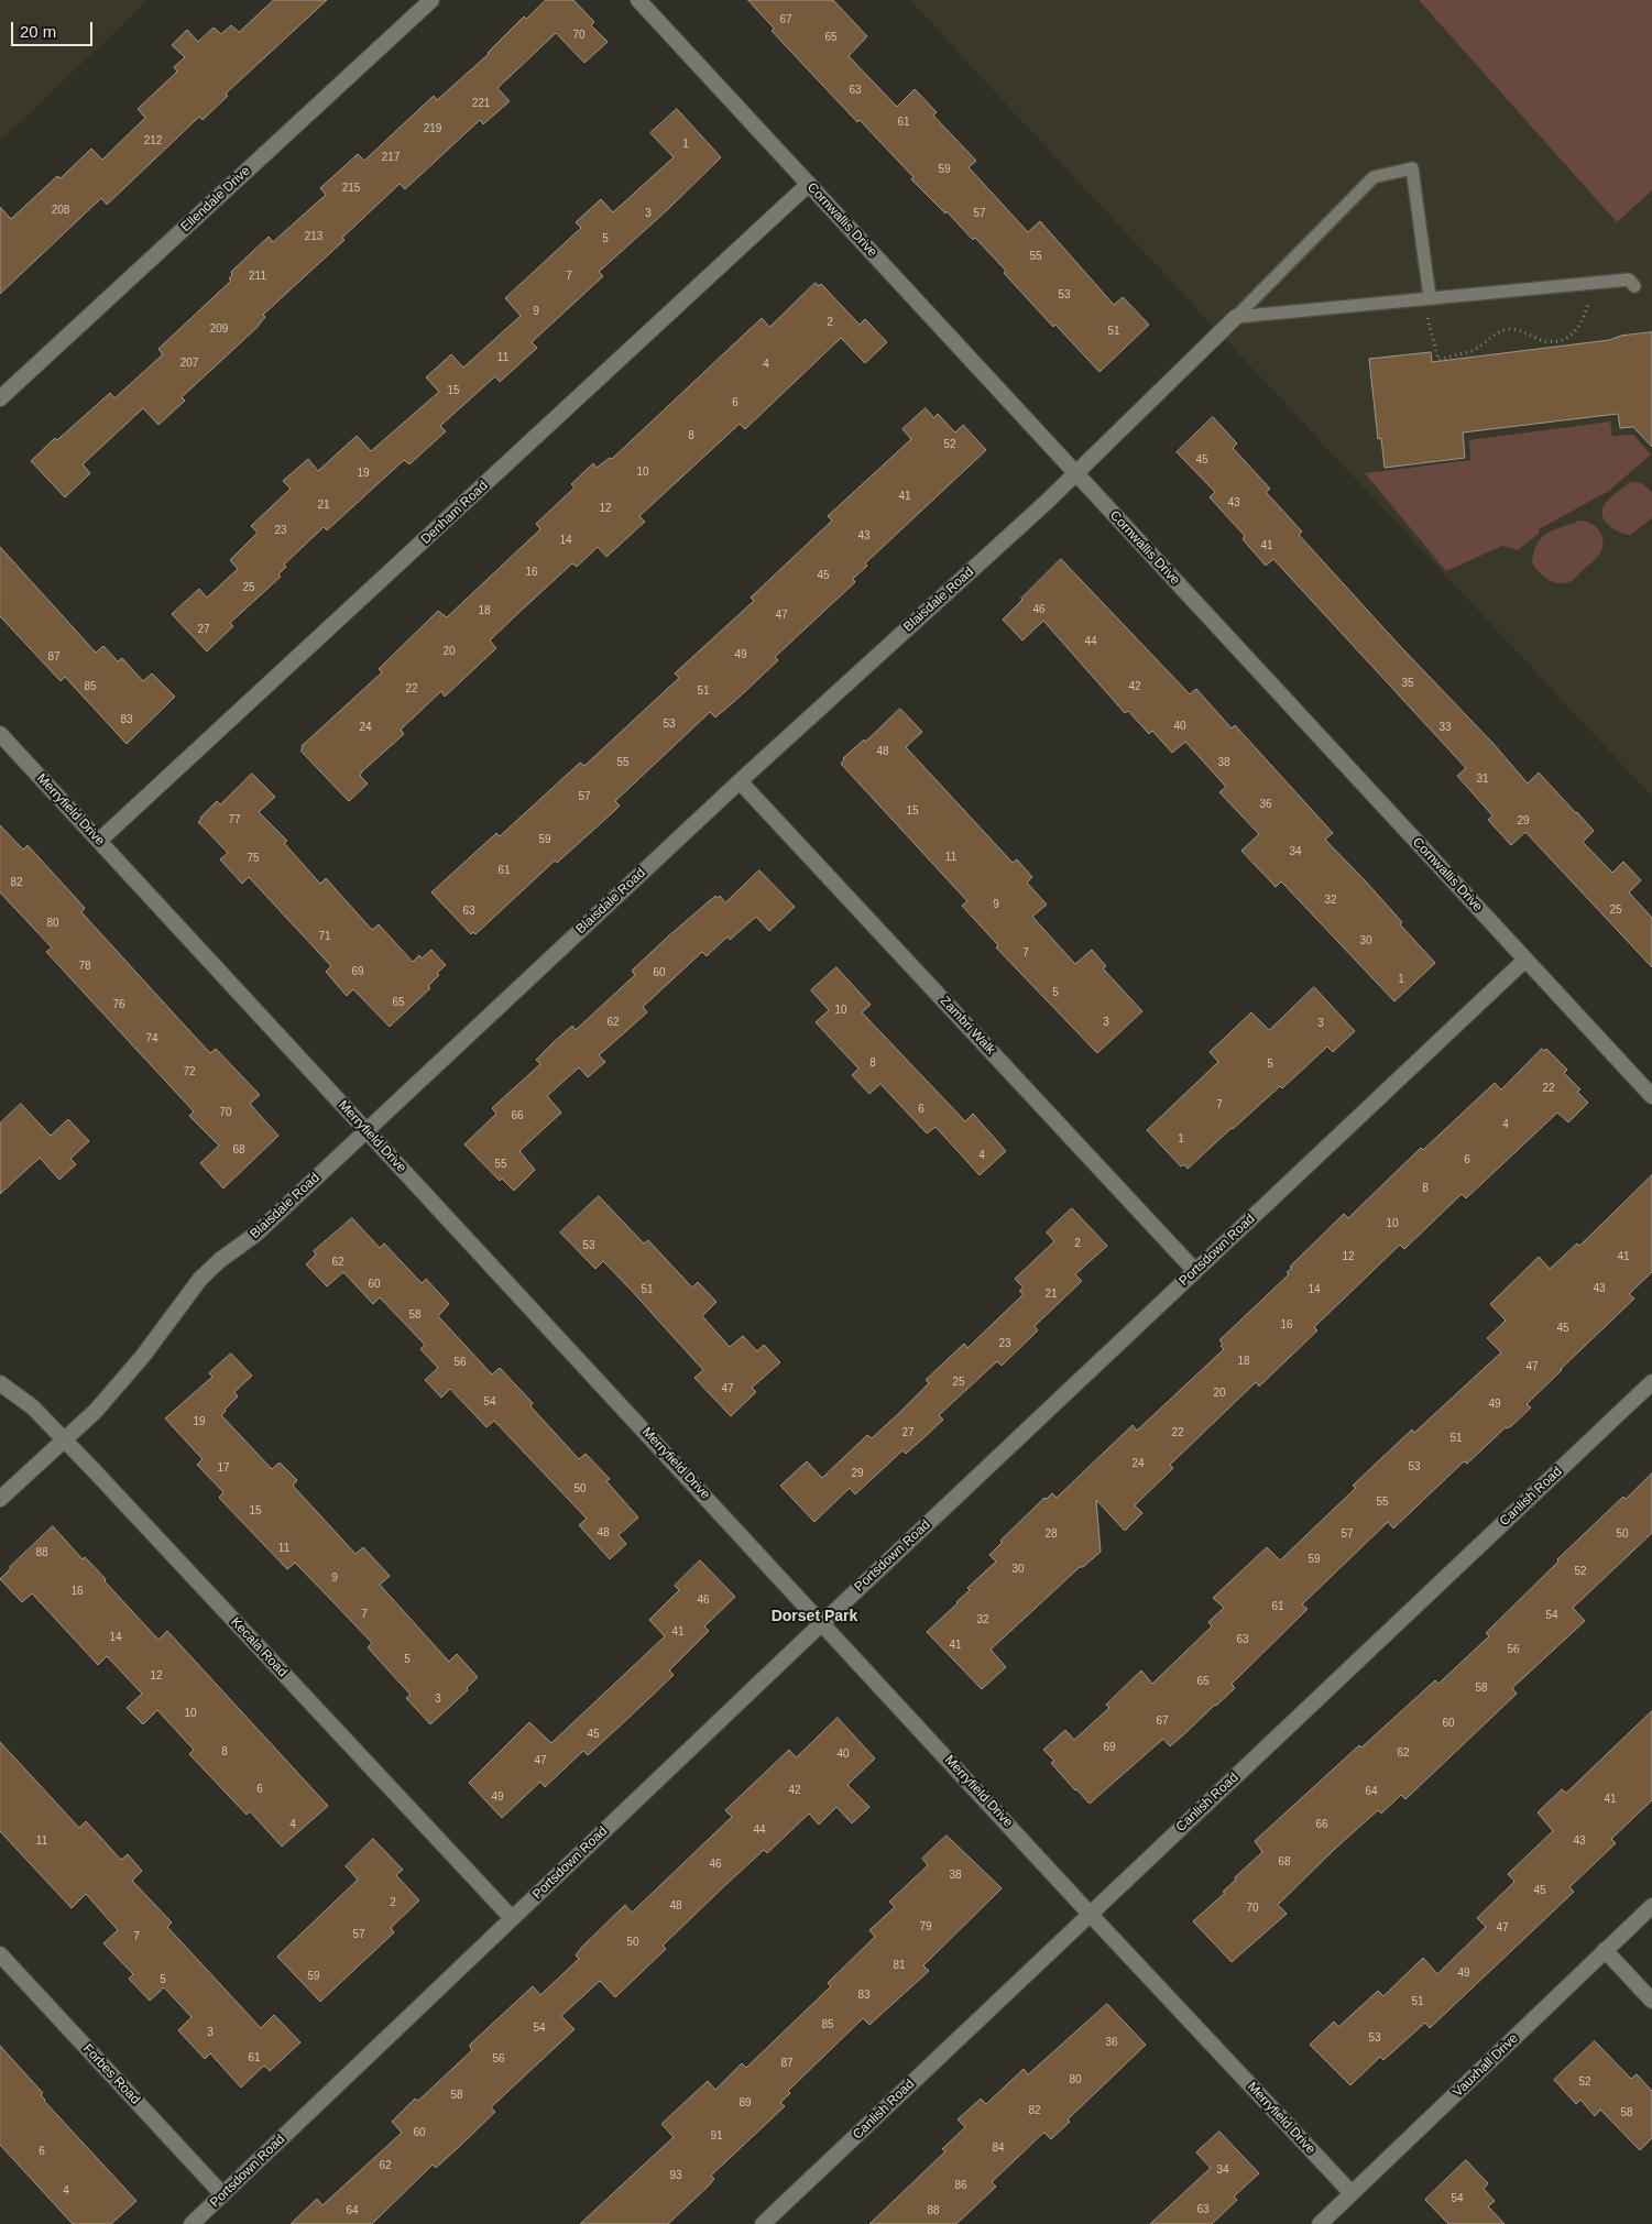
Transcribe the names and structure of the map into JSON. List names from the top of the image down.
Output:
{
  "streets": {
    "street": [
      "Ellendale Drive",
      "Cornwallis Drive",
      "Denham Road",
      "Blaisdale Road",
      "Merryfield Drive",
      "Zambri Walk",
      "Portsdown Road",
      "Canlish Road",
      "Kecala Road",
      "Vauxhall Drive",
      "Forbes Road"
    ]
  },
  "crossings": [
    ["Cornwallis Drive", "Denham Road"],
    ["Cornwallis Drive", "Blaisdale Road"],
    ["Cornwallis Drive", "Portsdown Road"],
    ["Denham Road", "Merryfield Drive"],
    ["Blaisdale Road", "Merryfield Drive"],
    ["Blaisdale Road", "Zambri Walk"],
    ["Blaisdale Road", "Kecala Road"],
    ["Merryfield Drive", "Portsdown Road"],
    ["Merryfield Drive", "Canlish Road"],
    ["Merryfield Drive", "Vauxhall Drive"],
    ["Zambri Walk", "Portsdown Road"],
    ["Portsdown Road", "Kecala Road"],
    ["Portsdown Road", "Forbes Road"]
  ],
  "districts": ["Dorset Park"],
  "house_numbers": [
    "67",
    "70",
    "65",
    "63",
    "221",
    "61",
    "219",
    "212",
    "1",
    "217",
    "59",
    "215",
    "208",
    "3",
    "57",
    "213",
    "5",
    "55",
    "211",
    "7",
    "53",
    "9",
    "2",
    "209",
    "51",
    "11",
    "207",
    "4",
    "15",
    "6",
    "8",
    "52",
    "45",
    "10",
    "19",
    "41",
    "43",
    "21",
    "12",
    "23",
    "43",
    "14",
    "41",
    "16",
    "45",
    "25",
    "46",
    "18",
    "47",
    "27",
    "44",
    "20",
    "49",
    "87",
    "35",
    "85",
    "42",
    "22",
    "51",
    "83",
    "53",
    "40",
    "24",
    "33",
    "48",
    "55",
    "38",
    "31",
    "57",
    "36",
    "15",
    "77",
    "29",
    "59",
    "34",
    "11",
    "75",
    "61",
    "82",
    "32",
    "9",
    "25",
    "63",
    "80",
    "71",
    "30",
    "7",
    "78",
    "69",
    "60",
    "1",
    "5",
    "65",
    "76",
    "10",
    "62",
    "3",
    "3",
    "74",
    "8",
    "5",
    "72",
    "22",
    "7",
    "6",
    "70",
    "66",
    "4",
    "1",
    "68",
    "4",
    "6",
    "55",
    "8",
    "10",
    "2",
    "53",
    "12",
    "41",
    "62",
    "60",
    "43",
    "51",
    "14",
    "21",
    "58",
    "16",
    "45",
    "23",
    "18",
    "56",
    "47",
    "25",
    "47",
    "20",
    "54",
    "49",
    "19",
    "27",
    "22",
    "51",
    "24",
    "53",
    "17",
    "29",
    "50",
    "55",
    "15",
    "48",
    "28",
    "57",
    "50",
    "11",
    "88",
    "59",
    "30",
    "52",
    "9",
    "16",
    "46",
    "61",
    "7",
    "54",
    "32",
    "41",
    "14",
    "63",
    "41",
    "56",
    "5",
    "12",
    "65",
    "58",
    "3",
    "10",
    "67",
    "60",
    "45",
    "69",
    "8",
    "62",
    "40",
    "47",
    "6",
    "42",
    "64",
    "49",
    "41",
    "4",
    "66",
    "44",
    "11",
    "43",
    "68",
    "46",
    "38",
    "45",
    "2",
    "48",
    "70",
    "79",
    "47",
    "57",
    "7",
    "50",
    "81",
    "49",
    "59",
    "5",
    "83",
    "51",
    "85",
    "54",
    "3",
    "53",
    "36",
    "61",
    "56",
    "87",
    "80",
    "52",
    "58",
    "89",
    "82",
    "58",
    "60",
    "91",
    "84",
    "6",
    "62",
    "34",
    "93",
    "86",
    "4",
    "54",
    "63",
    "64",
    "88"
  ],
  "scale_bar": "20 m"
}
